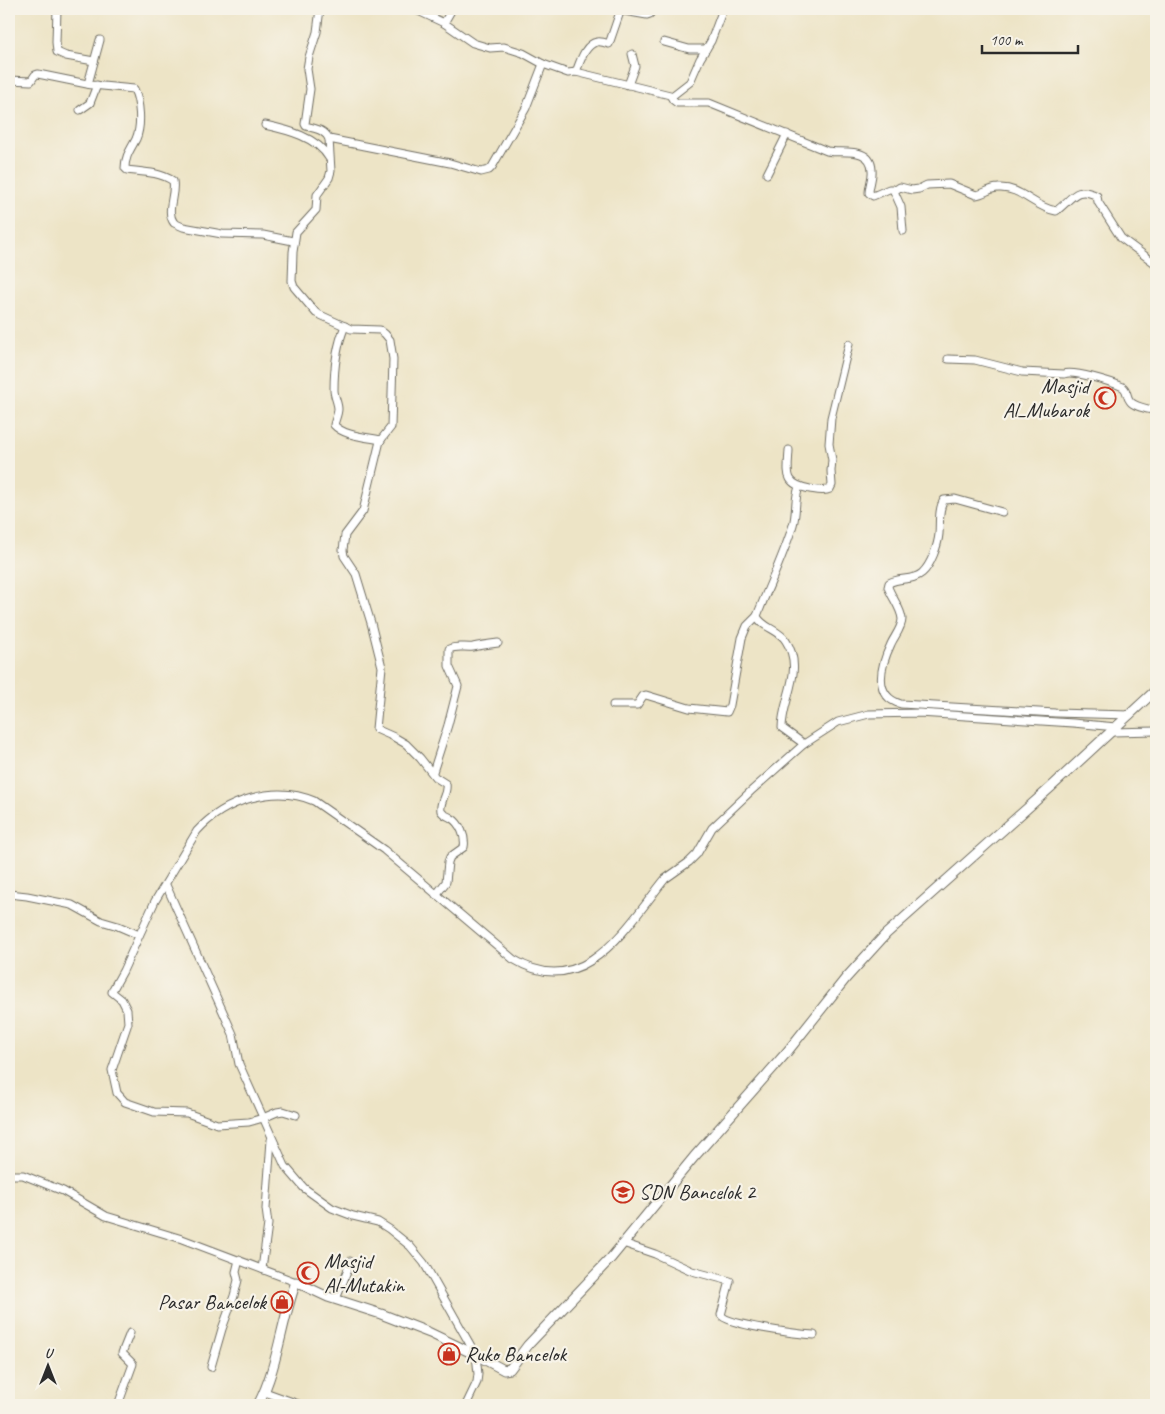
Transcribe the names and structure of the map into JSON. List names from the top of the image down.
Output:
{
  "places": {
    "mosque": ["Masjid Al_Mubarok", "Masjid Al-Mutakin"],
    "school or university": ["SDN Bancelok 2"],
    "shop": ["Pasar Bancelok", "Ruko Bancelok"]
  },
  "scale_bar": "100 m",
  "north": "top"
}
